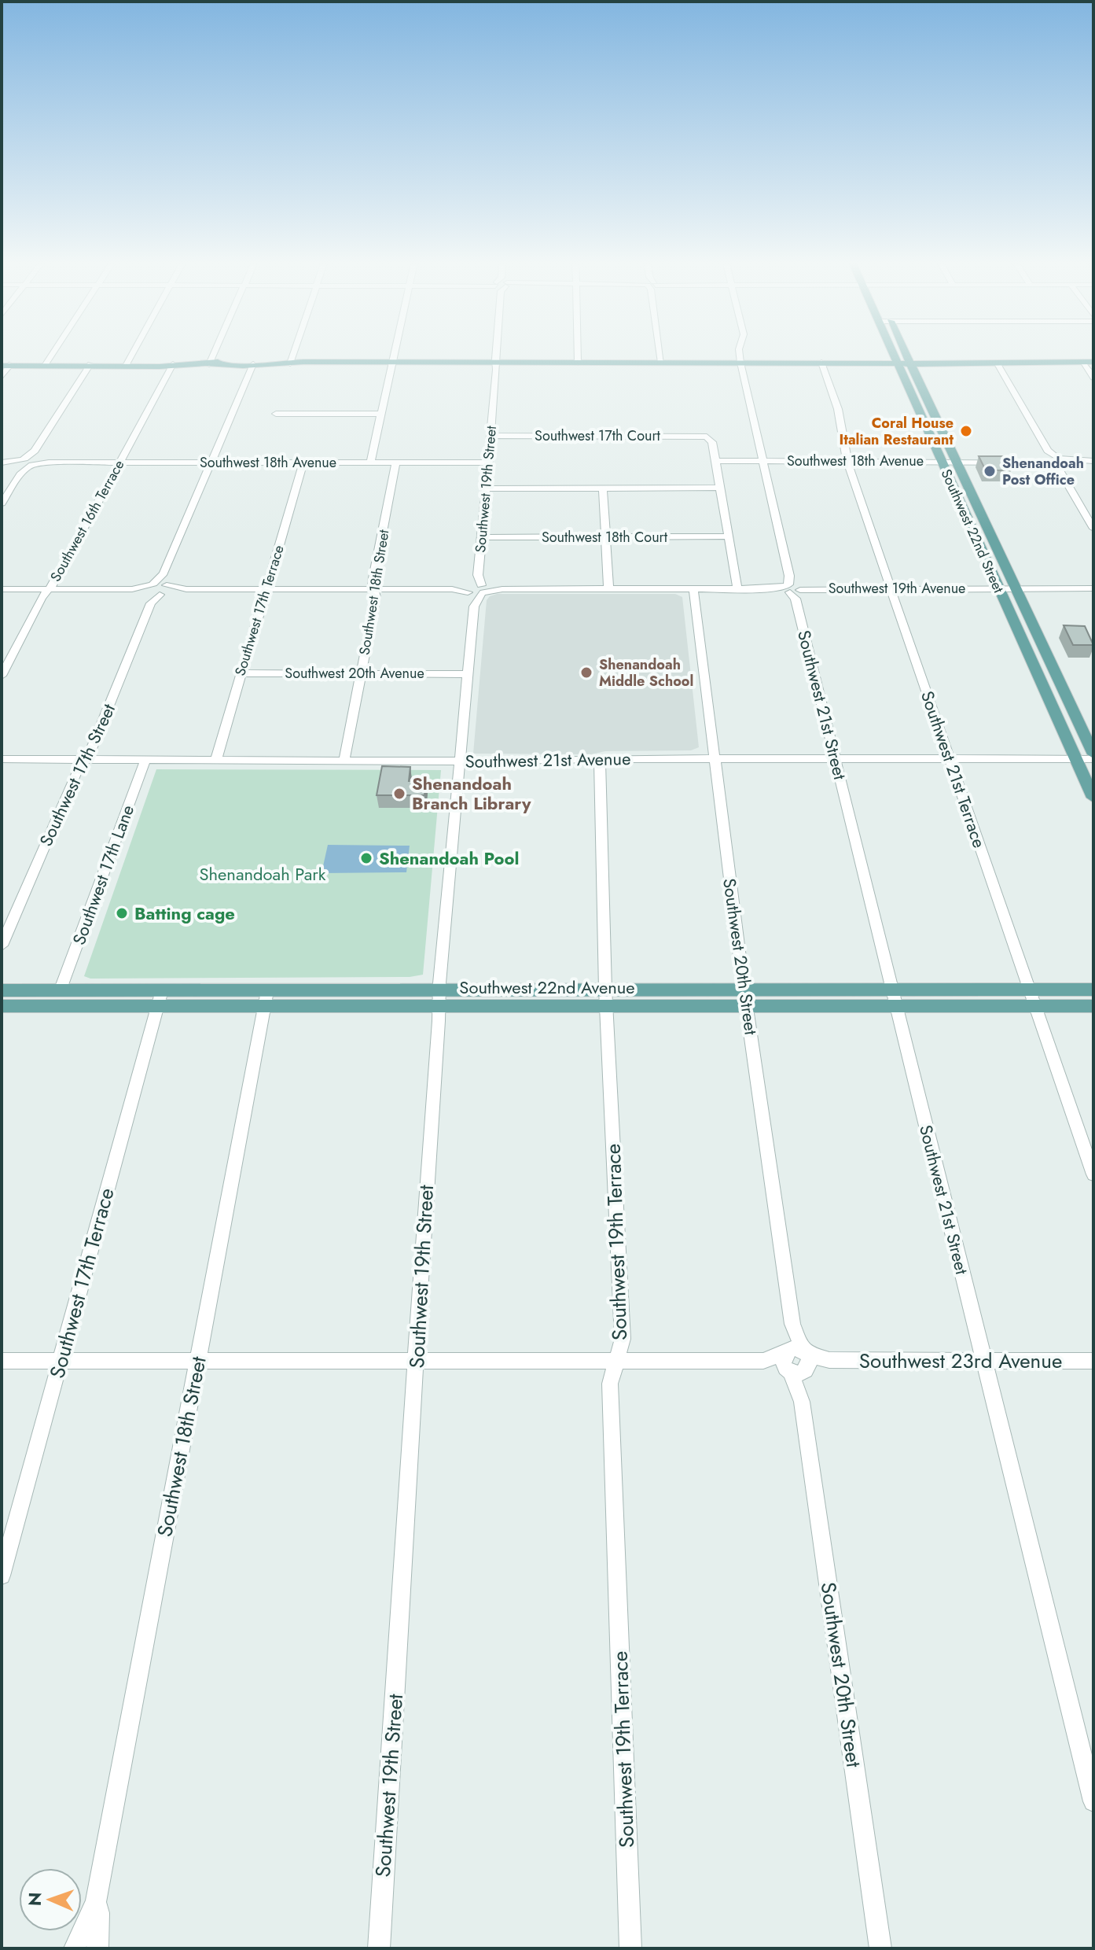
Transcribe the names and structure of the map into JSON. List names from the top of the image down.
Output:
{
  "streets": {
    "main road": ["Southwest 22nd Street", "Southwest 22nd Avenue"],
    "street": [
      "Southwest 17th Court",
      "Southwest 18th Avenue",
      "Southwest 19th Street",
      "Southwest 16th Terrace",
      "Southwest 18th Court",
      "Southwest 19th Avenue",
      "Southwest 18th Street",
      "Southwest 17th Terrace",
      "Southwest 20th Avenue",
      "Southwest 21st Street",
      "Southwest 21st Avenue",
      "Southwest 21st Terrace",
      "Southwest 17th Street",
      "Southwest 17th Lane",
      "Southwest 20th Street",
      "Southwest 19th Terrace",
      "Southwest 23rd Avenue"
    ]
  },
  "crossings": [
    ["Southwest 17th Court", "Southwest 18th Avenue"],
    ["Southwest 17th Court", "Southwest 19th Street"],
    ["Southwest 18th Avenue", "Southwest 19th Street"],
    ["Southwest 18th Avenue", "Southwest 16th Terrace"],
    ["Southwest 18th Avenue", "Southwest 22nd Street"],
    ["Southwest 18th Avenue", "Southwest 18th Street"],
    ["Southwest 18th Avenue", "Southwest 17th Terrace"],
    ["Southwest 18th Avenue", "Southwest 21st Street"],
    ["Southwest 18th Avenue", "Southwest 21st Terrace"],
    ["Southwest 18th Avenue", "Southwest 17th Street"],
    ["Southwest 19th Street", "Southwest 18th Court"],
    ["Southwest 19th Street", "Southwest 19th Avenue"],
    ["Southwest 19th Street", "Southwest 20th Avenue"],
    ["Southwest 19th Street", "Southwest 21st Avenue"],
    ["Southwest 19th Street", "Southwest 22nd Avenue"],
    ["Southwest 22nd Street", "Southwest 19th Avenue"],
    ["Southwest 22nd Street", "Southwest 21st Avenue"],
    ["Southwest 19th Avenue", "Southwest 18th Street"],
    ["Southwest 19th Avenue", "Southwest 17th Terrace"],
    ["Southwest 19th Avenue", "Southwest 21st Street"],
    ["Southwest 19th Avenue", "Southwest 21st Terrace"],
    ["Southwest 19th Avenue", "Southwest 17th Street"],
    ["Southwest 19th Avenue", "Southwest 20th Street"],
    ["Southwest 18th Street", "Southwest 20th Avenue"],
    ["Southwest 18th Street", "Southwest 21st Avenue"],
    ["Southwest 18th Street", "Southwest 22nd Avenue"],
    ["Southwest 17th Terrace", "Southwest 20th Avenue"],
    ["Southwest 17th Terrace", "Southwest 21st Avenue"],
    ["Southwest 17th Terrace", "Southwest 22nd Avenue"],
    ["Southwest 21st Street", "Southwest 21st Avenue"],
    ["Southwest 21st Street", "Southwest 22nd Avenue"],
    ["Southwest 21st Street", "Southwest 23rd Avenue"],
    ["Southwest 21st Avenue", "Southwest 21st Terrace"],
    ["Southwest 21st Avenue", "Southwest 17th Street"],
    ["Southwest 21st Avenue", "Southwest 17th Lane"],
    ["Southwest 21st Avenue", "Southwest 20th Street"],
    ["Southwest 21st Avenue", "Southwest 19th Terrace"],
    ["Southwest 21st Terrace", "Southwest 22nd Avenue"],
    ["Southwest 17th Lane", "Southwest 22nd Avenue"],
    ["Southwest 20th Street", "Southwest 22nd Avenue"],
    ["Southwest 20th Street", "Southwest 23rd Avenue"],
    ["Southwest 22nd Avenue", "Southwest 19th Terrace"]
  ],
  "parks": ["Shenandoah Park"],
  "places": [
    "Coral House Italian Restaurant",
    "Shenandoah Post Office",
    "Shenandoah Middle School",
    "Shenandoah Branch Library",
    "Shenandoah Pool",
    "Batting cage"
  ],
  "north": "left"
}
